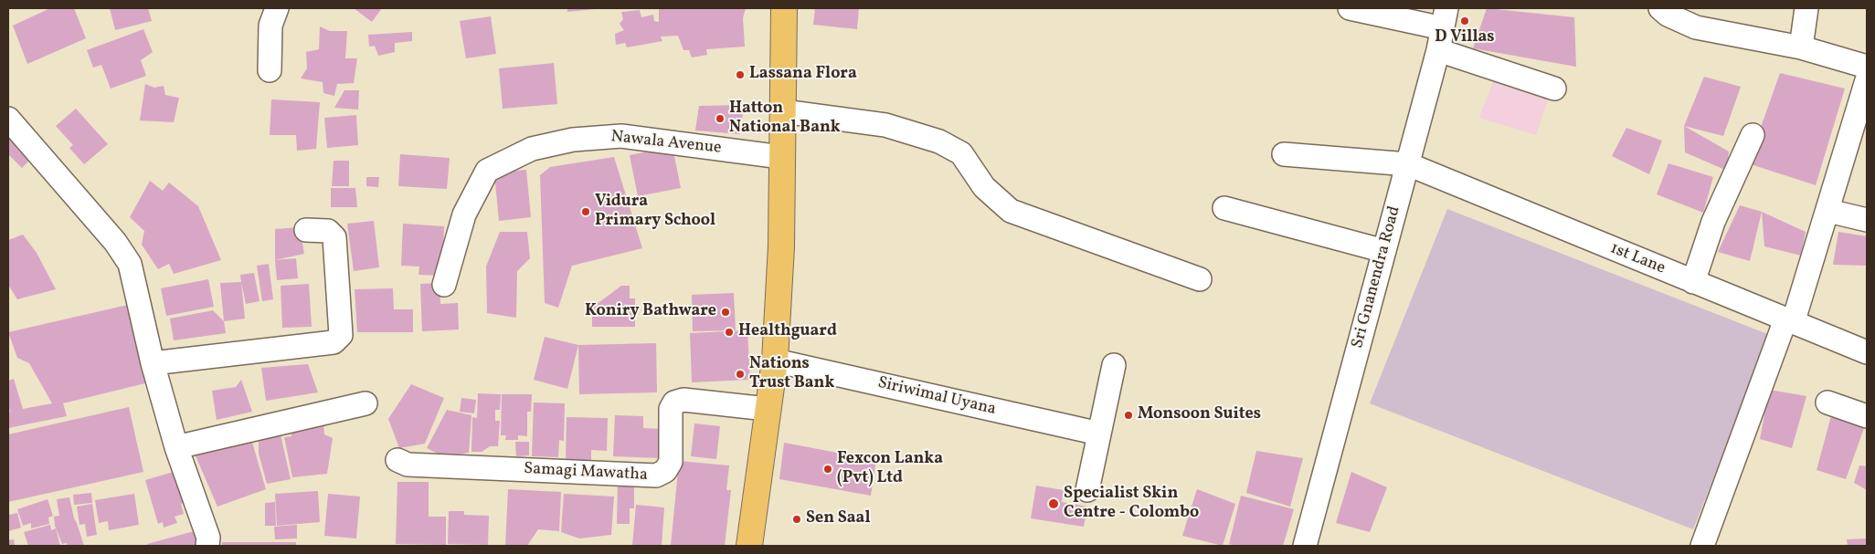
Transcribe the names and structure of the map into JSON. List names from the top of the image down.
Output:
{
  "streets": {
    "street": [
      "Nawala Avenue",
      "1st Lane",
      "Sri Gnanendra Road",
      "Siriwimal Uyana",
      "Samagi Mawatha"
    ]
  },
  "crossings": [
    ["1st Lane", "Sri Gnanendra Road"]
  ],
  "places": [
    "D Villas",
    "Lassana Flora",
    "Hatton National Bank",
    "Vidura Primary School",
    "Koniry Bathware",
    "Healthguard",
    "Nations Trust Bank",
    "Monsoon Suites",
    "Fexcon Lanka (Pvt) Ltd",
    "Specialist Skin Centre - Colombo",
    "Sen Saal"
  ]
}
